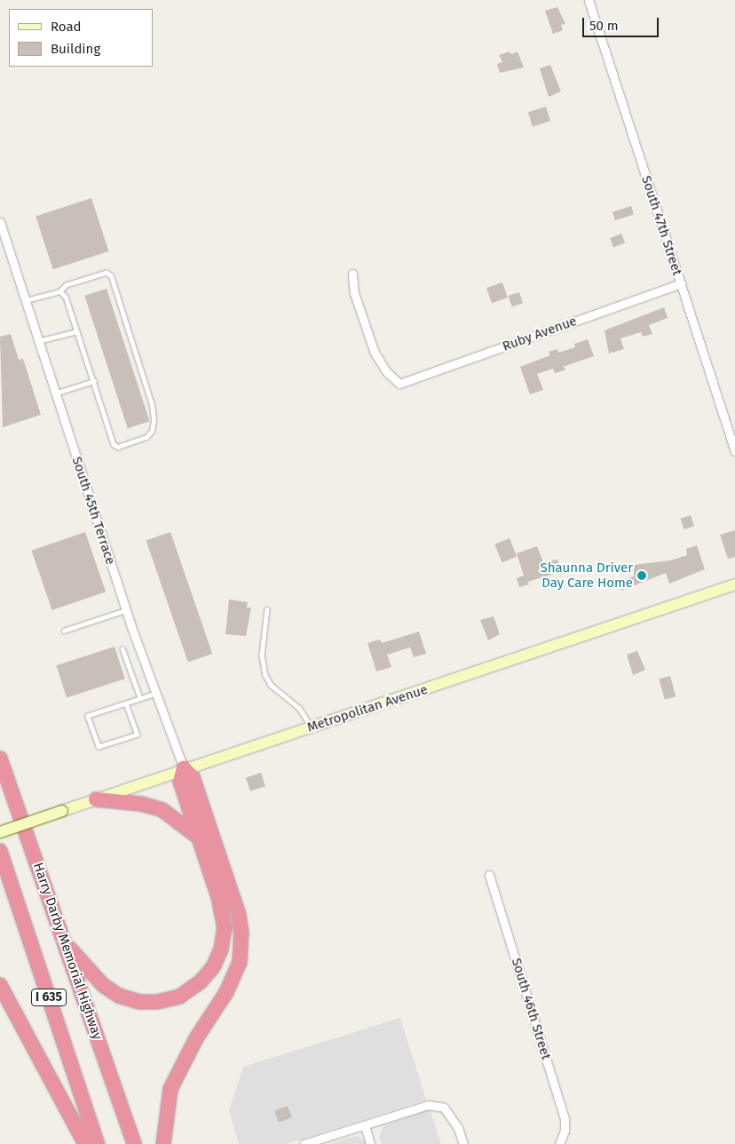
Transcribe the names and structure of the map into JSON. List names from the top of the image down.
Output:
{
  "streets": {
    "highway": ["Harry Darby Memorial Highway", "I 635"],
    "main road": ["Metropolitan Avenue"],
    "street": [
      "South 47th Street",
      "Ruby Avenue",
      "South 45th Terrace",
      "South 46th Street"
    ]
  },
  "crossings": [
    ["South 47th Street", "Ruby Avenue"],
    ["South 45th Terrace", "Metropolitan Avenue"]
  ],
  "places": ["Shaunna Driver Day Care Home"],
  "legend": ["Road", "Building"],
  "scale_bar": "50 m"
}
